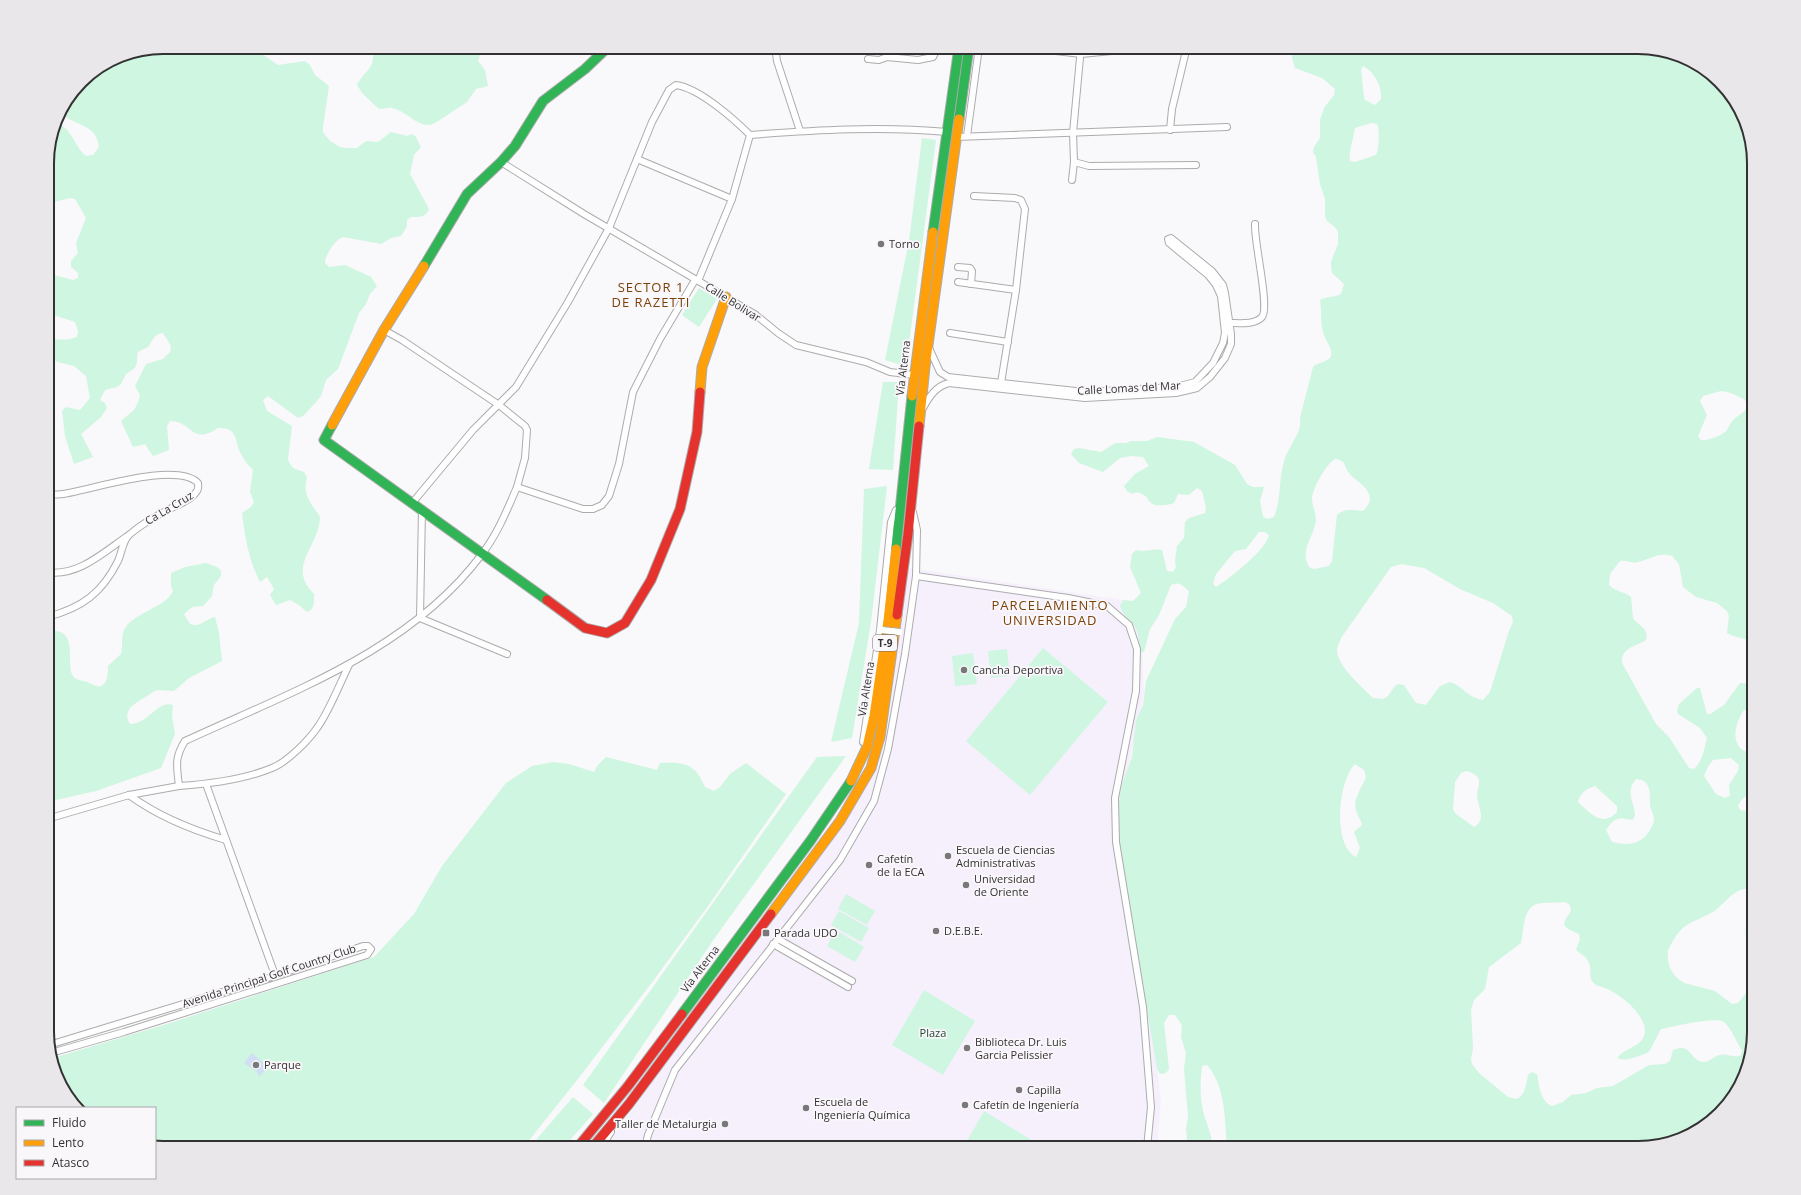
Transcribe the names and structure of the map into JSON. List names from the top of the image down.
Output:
{
  "streets": {
    "main road": ["Vía Alterna", "T-9"],
    "street": [
      "Calle Bolivar",
      "Calle Lomas del Mar",
      "Ca La Cruz",
      "Avenida Principal Golf Country Club"
    ]
  },
  "crossings": [
    ["Calle Bolivar", "Vía Alterna"],
    ["Vía Alterna", "Calle Lomas del Mar"]
  ],
  "districts": ["SECTOR 1 DE RAZETTI", "PARCELAMIENTO UNIVERSIDAD"],
  "parks": ["Plaza"],
  "places": {
    "other": [
      "Torno",
      "Cancha Deportiva",
      "Escuela de Ciencias Administrativas",
      "Cafetín de la ECA",
      "Universidad de Oriente",
      "D.E.B.E.",
      "Biblioteca Dr. Luis Garcia Pelissier",
      "Parque",
      "Capilla",
      "Cafetín de Ingeniería",
      "Escuela de Ingeniería Química",
      "Taller de Metalurgia"
    ],
    "transit": ["Parada UDO"]
  },
  "legend": ["Fluido", "Lento", "Atasco"]
}
